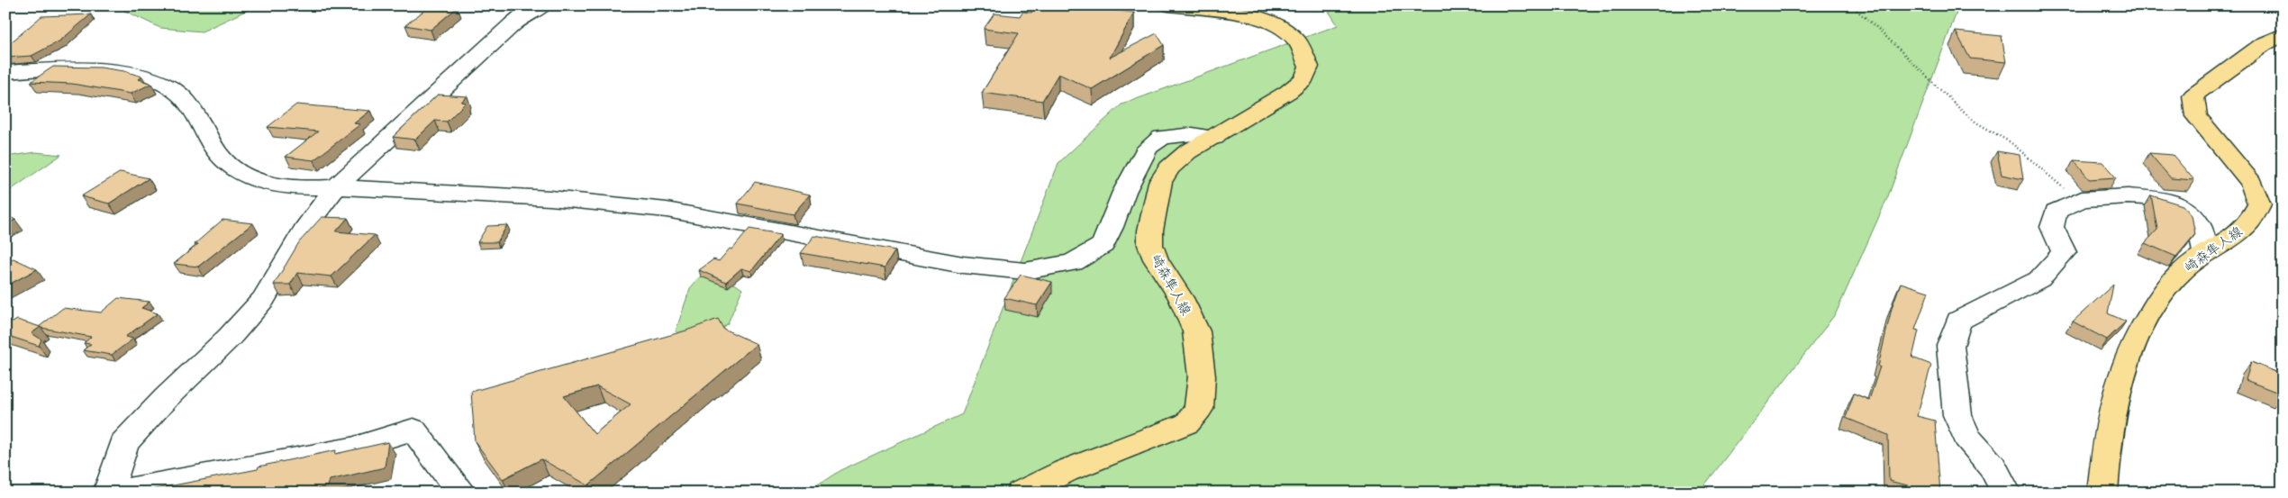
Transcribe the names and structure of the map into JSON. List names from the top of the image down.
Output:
{
  "streets": {
    "main road": ["崎森隼人線"]
  }
}
